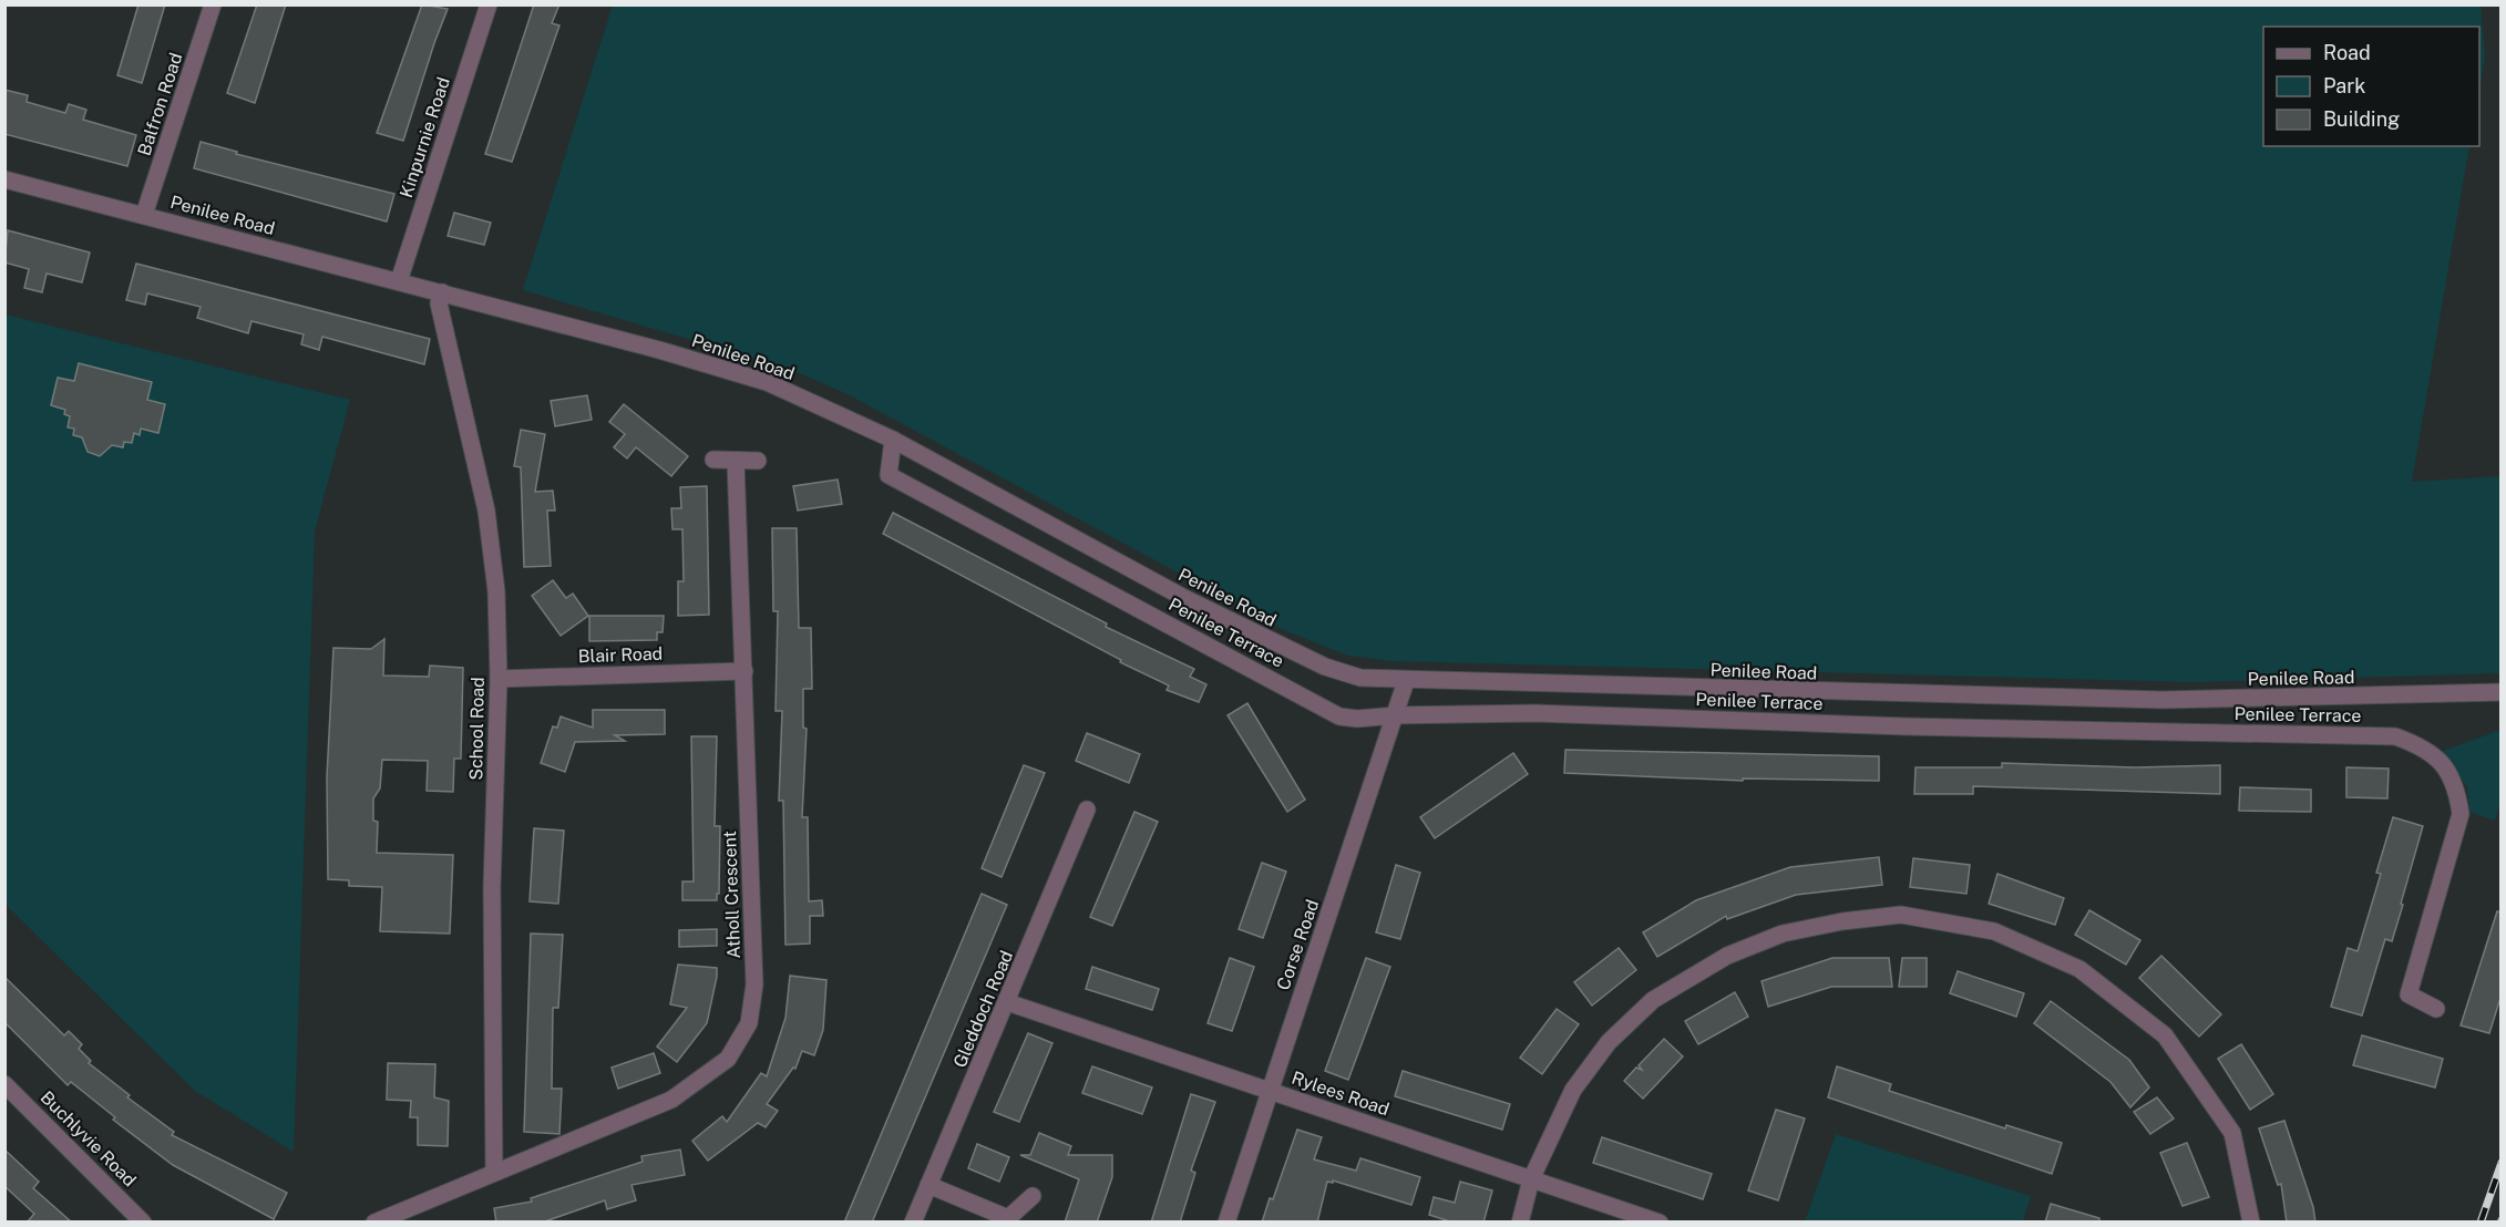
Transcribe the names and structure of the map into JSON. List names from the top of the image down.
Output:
{
  "streets": {
    "street": [
      "Balfron Road",
      "Kinpurnie Road",
      "Penilee Road",
      "Penilee Terrace",
      "Blair Road",
      "School Road",
      "Atholl Crescent",
      "Corse Road",
      "Gleddoch Road",
      "Rylees Road",
      "Buchlyvie Road"
    ]
  },
  "crossings": [
    ["Balfron Road", "Penilee Road"],
    ["Kinpurnie Road", "Penilee Road"],
    ["Penilee Road", "Penilee Terrace"],
    ["Penilee Road", "School Road"],
    ["Penilee Road", "Corse Road"],
    ["Penilee Terrace", "Corse Road"],
    ["Blair Road", "School Road"],
    ["Blair Road", "Atholl Crescent"],
    ["School Road", "Atholl Crescent"],
    ["Corse Road", "Rylees Road"],
    ["Gleddoch Road", "Rylees Road"]
  ],
  "legend": ["Road", "Park", "Building"]
}
